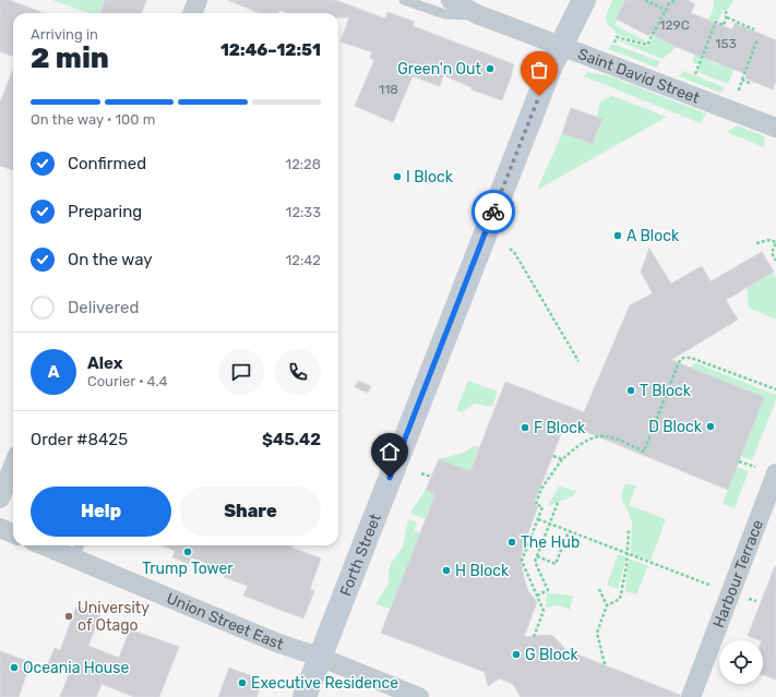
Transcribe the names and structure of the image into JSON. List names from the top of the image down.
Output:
{
  "streets": {
    "street": [
      "Saint David Street",
      "Forth Street",
      "Harbour Terrace",
      "Union Street East"
    ]
  },
  "crossings": [
    ["Saint David Street", "Forth Street"],
    ["Forth Street", "Union Street East"]
  ],
  "places": [
    "Green'n Out",
    "I Block",
    "A Block",
    "T Block",
    "D Block",
    "F Block",
    "The Hub",
    "Trump Tower",
    "H Block",
    "University of Otago",
    "G Block",
    "Oceania House",
    "Executive Residence"
  ],
  "house_numbers": ["129C", "153", "118"],
  "page": {
    "heading": ["2 min", "Arriving in", "12:46–12:51"],
    "panel": [
      "Alex",
      "Courier · 4.4",
      "Order #8425",
      "$45.42"
    ],
    "bar": "On the way · 100 m",
    "list": [
      ["Confirmed", "12:28"],
      ["Preparing", "12:33"],
      ["On the way", "12:42"],
      "Delivered"
    ],
    "round": "A",
    "buttons": ["Help", "Share"]
  }
}
